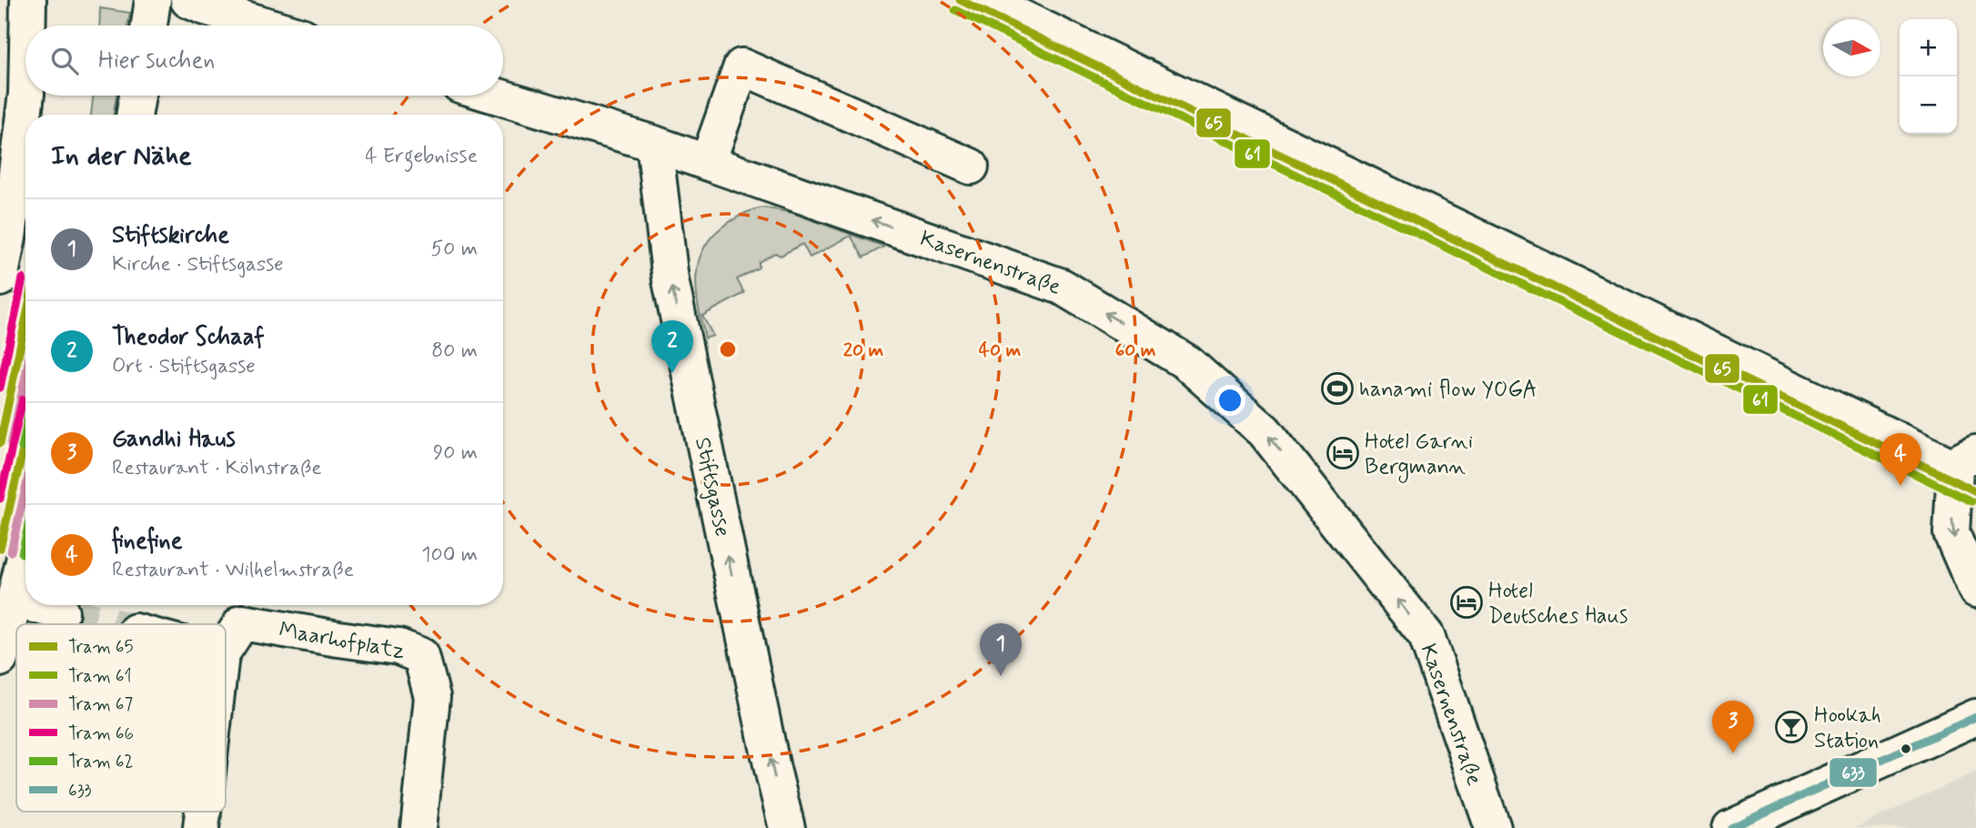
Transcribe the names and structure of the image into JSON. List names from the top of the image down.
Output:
{
  "streets": {
    "street": ["Kasernenstraße", "Stiftsgasse", "Maarhofplatz"]
  },
  "crossings": [
    ["Kasernenstraße", "Stiftsgasse"]
  ],
  "one_way": ["Stiftsgasse"],
  "places": {
    "sports": ["hanami flow YOGA"],
    "hotel": ["Hotel Garni Bergmann", "Hotel Deutsches Haus"],
    "bar": ["Hookah Station"]
  },
  "lines": [
    "tram line 65",
    "tram line 61",
    "tram line 66",
    "tram line 67",
    "tram line 62",
    "transit line 633"
  ],
  "legend": [
    "Tram 65",
    "Tram 61",
    "Tram 67",
    "Tram 66",
    "Tram 62",
    "633"
  ],
  "north": "right",
  "page": {
    "map_buttons": ["+", "−"],
    "search": "Hier suchen",
    "heading": ["In der Nähe", "4 Ergebnisse"],
    "list": [
      {
        "mark": "1",
        "name": "Stiftskirche",
        "note": "Kirche · Stiftsgasse",
        "value": "50 m"
      },
      {
        "mark": "2",
        "name": "Theodor Schaaf",
        "note": "Ort · Stiftsgasse",
        "value": "80 m"
      },
      {
        "mark": "3",
        "name": "Gandhi Haus",
        "note": "Restaurant · Kölnstraße",
        "value": "90 m"
      },
      {
        "mark": "4",
        "name": "finefine",
        "note": "Restaurant · Wilhelmstraße",
        "value": "100 m"
      }
    ],
    "pins": [
      "2",
      "4",
      "1",
      "3"
    ]
  },
  "rings": ["20 m", "40 m", "60 m"]
}
